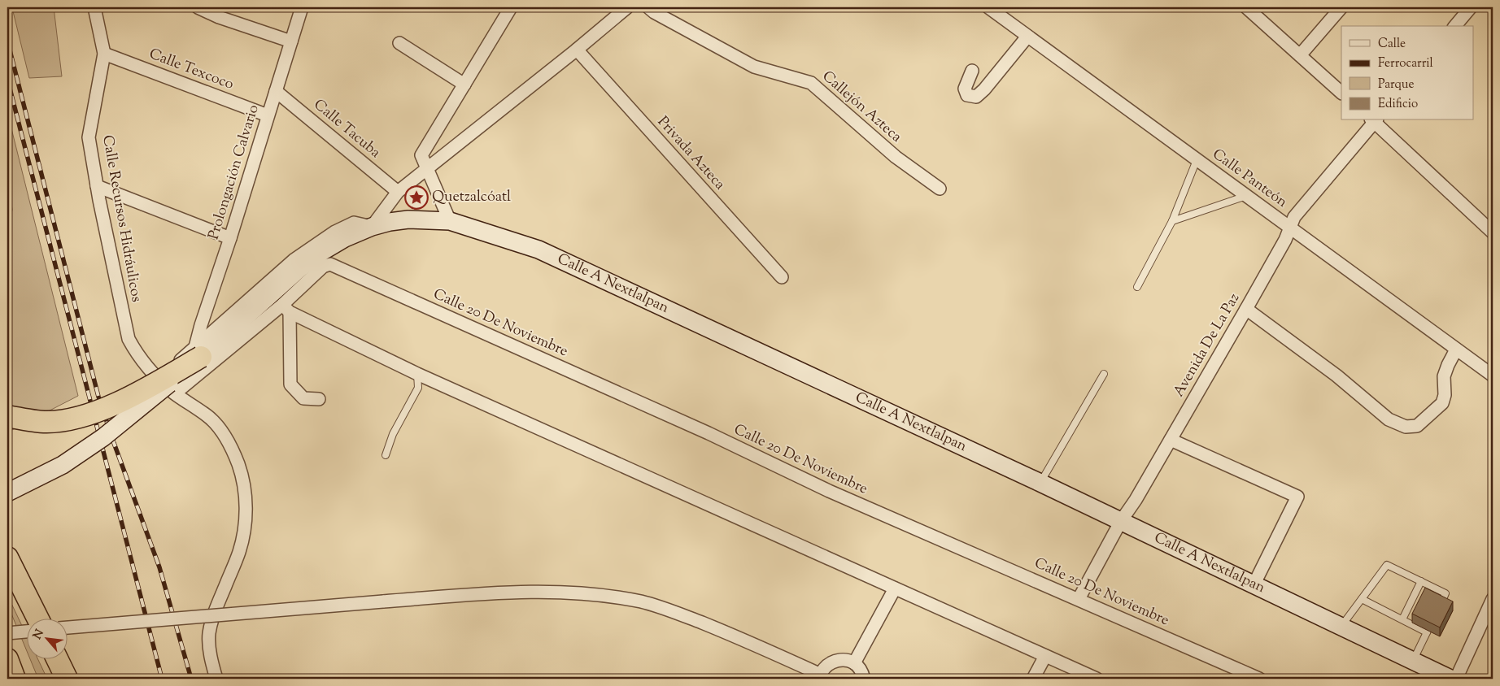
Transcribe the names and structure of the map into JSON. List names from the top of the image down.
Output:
{
  "streets": {
    "main road": ["Calle A Nextlalpan"],
    "street": [
      "Calle Texcoco",
      "Callejón Azteca",
      "Calle Tacuba",
      "Privada Azteca",
      "Prolongación Calvario",
      "Calle Panteón",
      "Calle Recursos Hidráulicos",
      "Calle 20 De Noviembre",
      "Avenida De La Paz"
    ]
  },
  "crossings": [
    ["Calle Texcoco", "Prolongación Calvario"],
    ["Calle Texcoco", "Calle Recursos Hidráulicos"],
    ["Calle Tacuba", "Prolongación Calvario"],
    ["Prolongación Calvario", "Calle A Nextlalpan"],
    ["Calle Panteón", "Avenida De La Paz"],
    ["Calle A Nextlalpan", "Avenida De La Paz"],
    ["Calle 20 De Noviembre", "Avenida De La Paz"]
  ],
  "places": {
    "place": ["Quetzalcóatl"]
  },
  "legend": [
    "Calle",
    "Ferrocarril",
    "Parque",
    "Edificio"
  ],
  "north": "top left"
}
